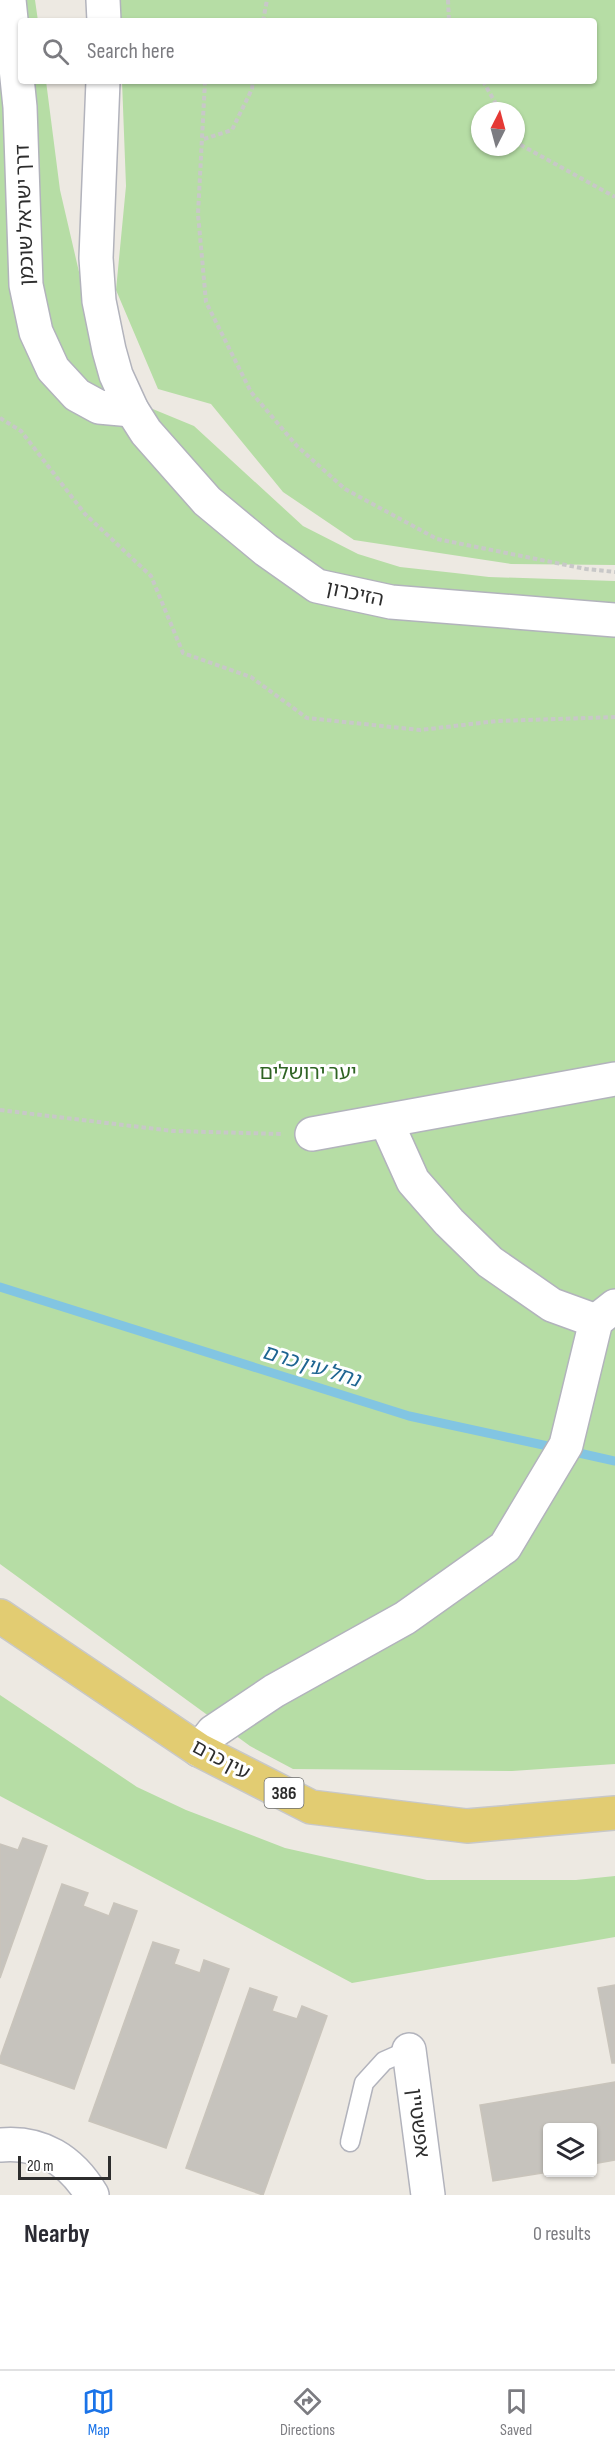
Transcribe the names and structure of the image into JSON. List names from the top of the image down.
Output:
{
  "streets": {
    "main road": ["עין כרם", "386"],
    "street": ["דרך ישראל שוכמן", "הזיכרון", "אפשטיין"]
  },
  "crossings": [
    ["דרך ישראל שוכמן", "הזיכרון"]
  ],
  "water": ["נחל עין כרם"],
  "parks": ["יער ירושלים"],
  "scale_bar": "20 m",
  "north": "top",
  "page": {
    "search": "Search here",
    "scale": "20 m",
    "heading": ["Nearby", "0 results"],
    "nav": ["Map", "Directions", "Saved"]
  }
}
